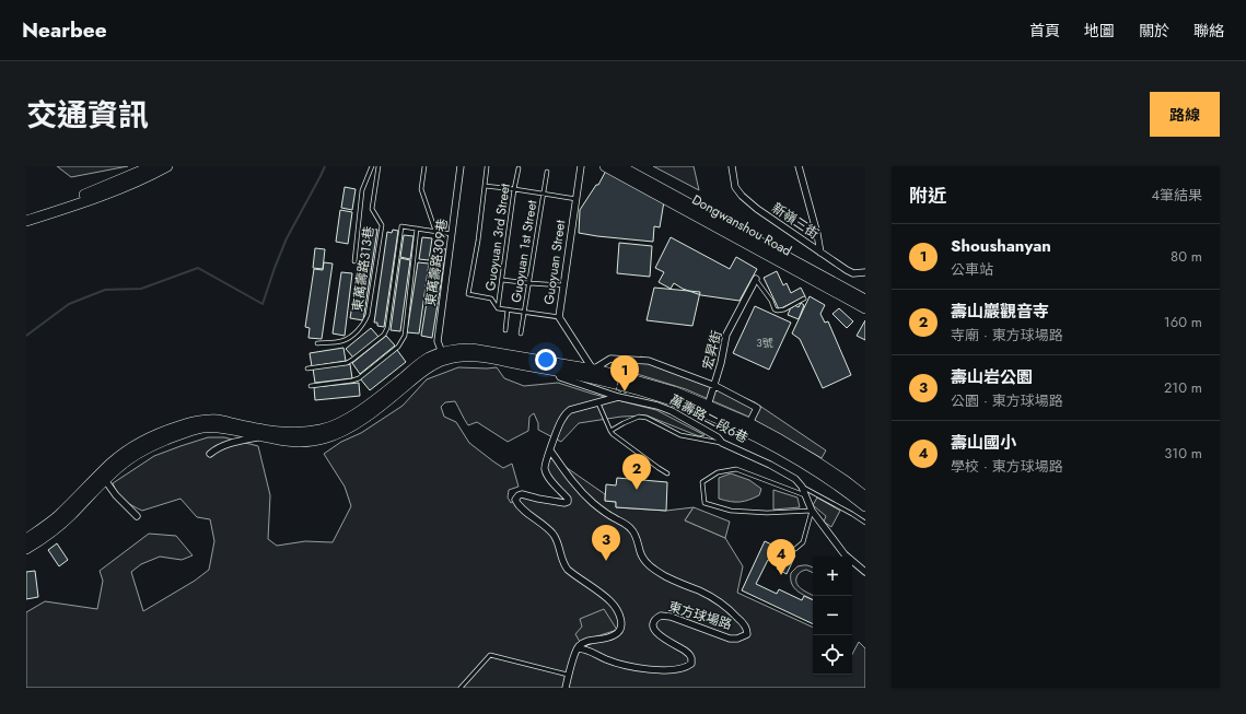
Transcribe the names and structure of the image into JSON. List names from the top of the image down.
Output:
{
  "streets": {
    "main road": ["Dongwanshou Road"],
    "street": [
      "新嶺三街",
      "東萬壽路309巷",
      "Guoyuan Street",
      "宏昇街",
      "萬壽路二段6巷",
      "東方球場路"
    ],
    "lane": ["Guoyuan 3rd Street", "Guoyuan 1st Street", "東萬壽路313巷"]
  },
  "house_numbers": ["3號"],
  "page": {
    "header": "Nearbee",
    "nav": [
      "首頁",
      "地圖",
      "關於",
      "聯絡"
    ],
    "title": "交通資訊",
    "buttons": "路線",
    "heading": ["附近", "4筆結果"],
    "list": [
      {
        "mark": "1",
        "name": "Shoushanyan",
        "note": "公車站",
        "value": "80 m"
      },
      {
        "mark": "2",
        "name": "壽山巖觀音寺",
        "note": "寺廟 · 東方球場路",
        "value": "160 m"
      },
      {
        "mark": "3",
        "name": "壽山岩公園",
        "note": "公園 · 東方球場路",
        "value": "210 m"
      },
      {
        "mark": "4",
        "name": "壽山國小",
        "note": "學校 · 東方球場路",
        "value": "310 m"
      }
    ],
    "pins": [
      "1",
      "2",
      "3",
      "4"
    ],
    "map_buttons": ["+", "−"]
  }
}
